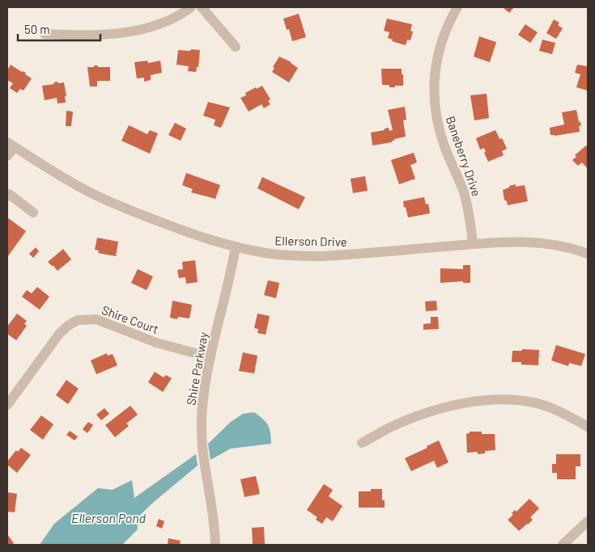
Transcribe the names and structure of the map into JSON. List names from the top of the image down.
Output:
{
  "streets": {
    "street": [
      "Baneberry Drive",
      "Ellerson Drive",
      "Shire Court",
      "Shire Parkway"
    ]
  },
  "crossings": [
    ["Baneberry Drive", "Ellerson Drive"],
    ["Ellerson Drive", "Shire Parkway"],
    ["Shire Court", "Shire Parkway"]
  ],
  "water": ["Ellerson Pond"],
  "scale_bar": "50 m"
}
